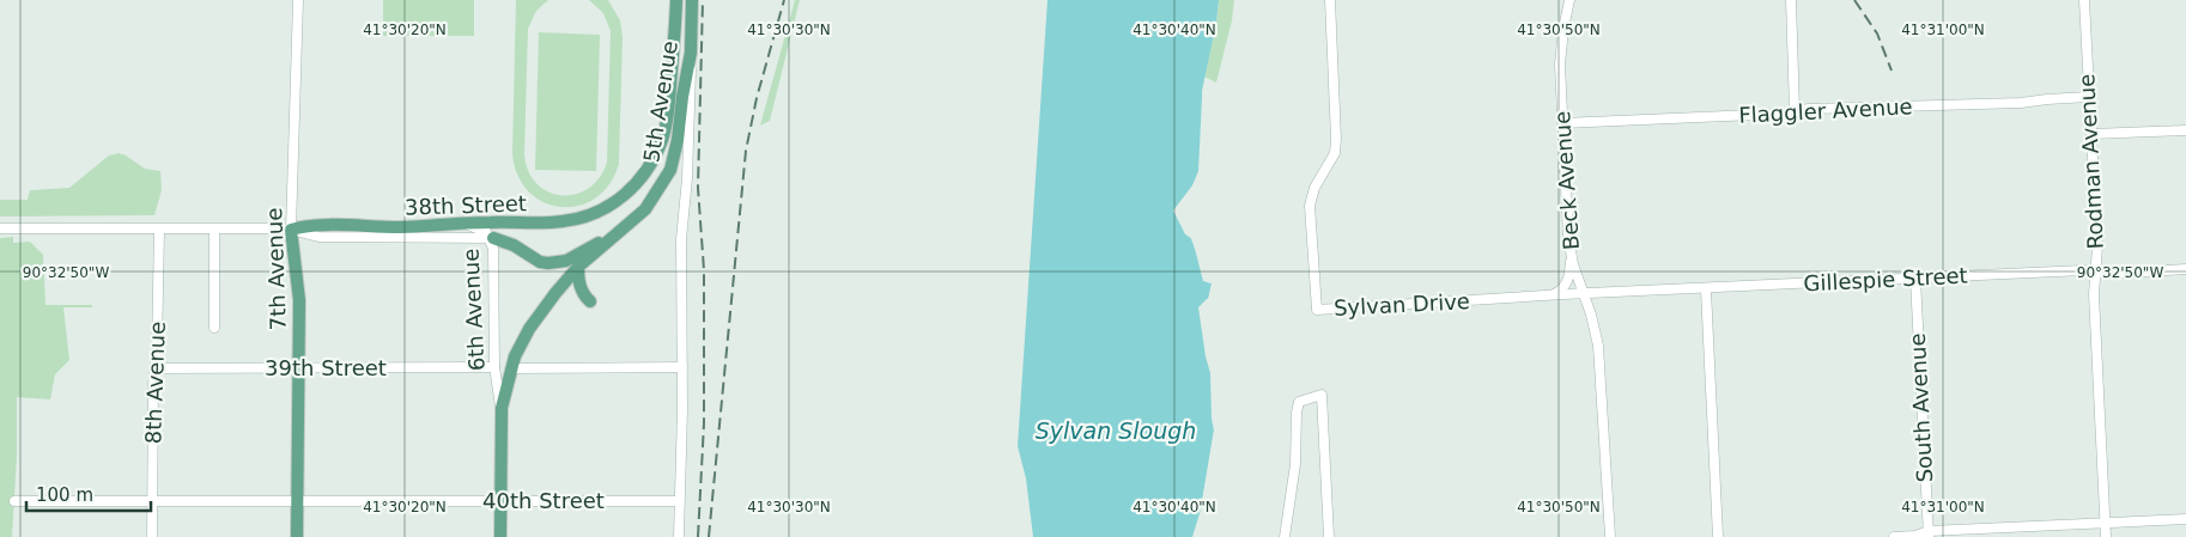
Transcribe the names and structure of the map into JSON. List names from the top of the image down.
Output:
{
  "streets": {
    "main road": [
      "5th Avenue",
      "38th Street",
      "7th Avenue",
      "6th Avenue"
    ],
    "street": [
      "Flaggler Avenue",
      "Rodman Avenue",
      "Beck Avenue",
      "Gillespie Street",
      "Sylvan Drive",
      "39th Street",
      "8th Avenue",
      "South Avenue",
      "40th Street"
    ]
  },
  "crossings": [
    ["5th Avenue", "38th Street"],
    ["5th Avenue", "6th Avenue"],
    ["Flaggler Avenue", "Rodman Avenue"],
    ["Flaggler Avenue", "Beck Avenue"],
    ["Rodman Avenue", "Gillespie Street"],
    ["Beck Avenue", "Gillespie Street"],
    ["Beck Avenue", "Sylvan Drive"],
    ["38th Street", "7th Avenue"],
    ["38th Street", "6th Avenue"],
    ["38th Street", "8th Avenue"],
    ["7th Avenue", "39th Street"],
    ["7th Avenue", "40th Street"],
    ["Gillespie Street", "Sylvan Drive"],
    ["Gillespie Street", "South Avenue"],
    ["6th Avenue", "39th Street"],
    ["6th Avenue", "40th Street"],
    ["39th Street", "8th Avenue"],
    ["8th Avenue", "40th Street"]
  ],
  "water": ["Sylvan Slough"],
  "scale_bar": "100 m",
  "coordinates": [
    "41°30'20\"N",
    "41°30'30\"N",
    "41°30'40\"N",
    "41°30'50\"N",
    "41°31'00\"N",
    "90°32'50\"W"
  ]
}
